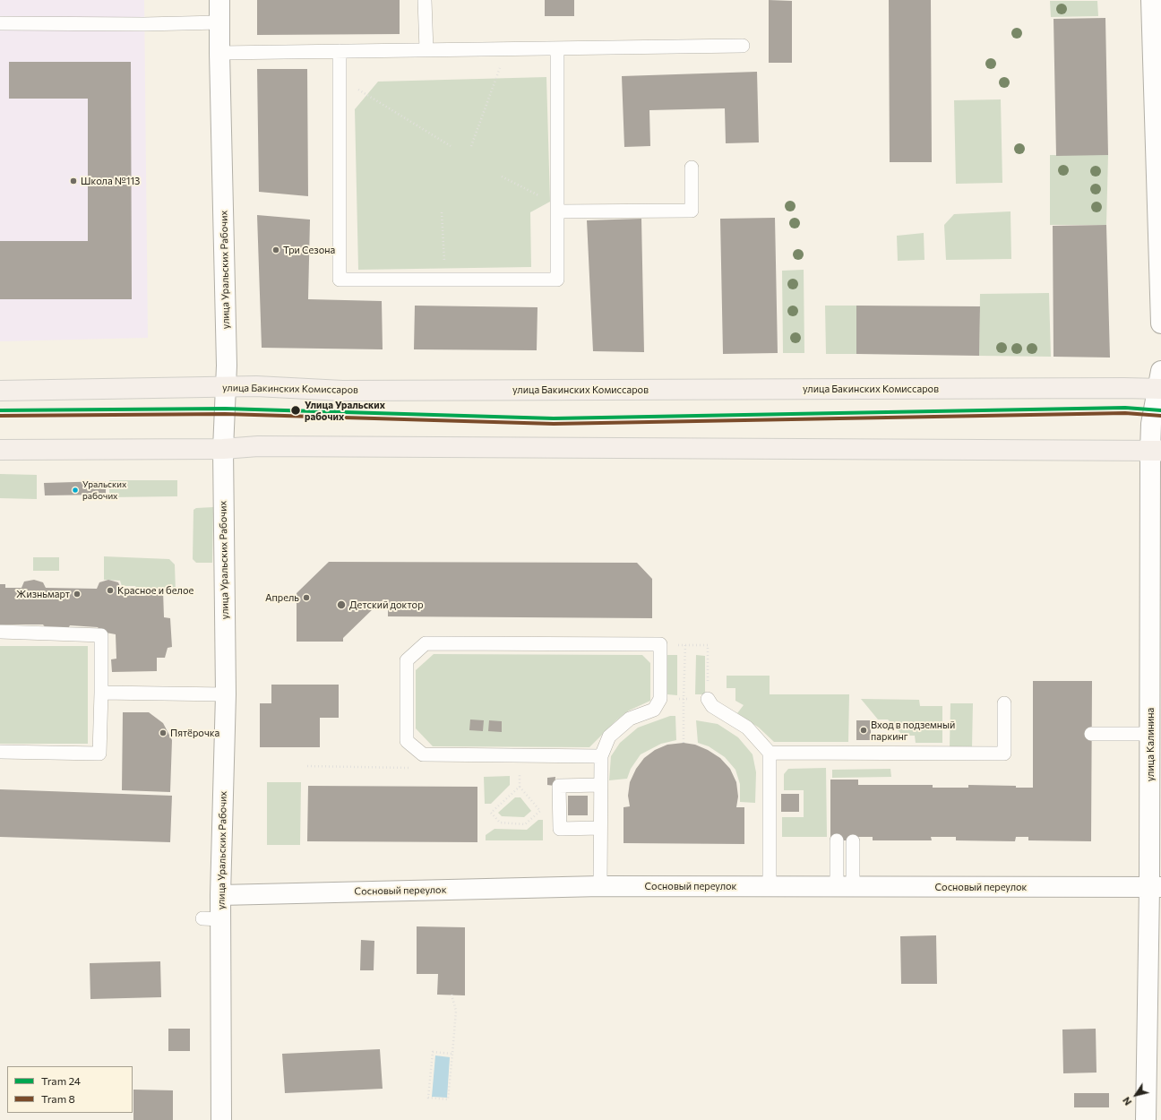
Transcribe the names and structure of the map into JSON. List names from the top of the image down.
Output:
{
  "streets": {
    "main road": ["улица Бакинских Комиссаров"],
    "street": ["улица Уральских Рабочих", "улица Калинина", "Сосновый переулок"]
  },
  "crossings": [
    ["улица Уральских Рабочих", "улица Бакинских Комиссаров"],
    ["улица Уральских Рабочих", "Сосновый переулок"],
    ["улица Бакинских Комиссаров", "улица Калинина"],
    ["улица Калинина", "Сосновый переулок"]
  ],
  "places": [
    "Школа №113",
    "Три Сезона",
    "Улица Уральских рабочих",
    "Уральских рабочих",
    "Красное и белое",
    "Жизньмарт",
    "Апрель",
    "Детский доктор",
    "Вход в подземный паркинг",
    "Пятёрочка"
  ],
  "lines": ["tram line 24", "tram line 8"],
  "legend": ["Tram 24", "Tram 8"],
  "north": "bottom left"
}
